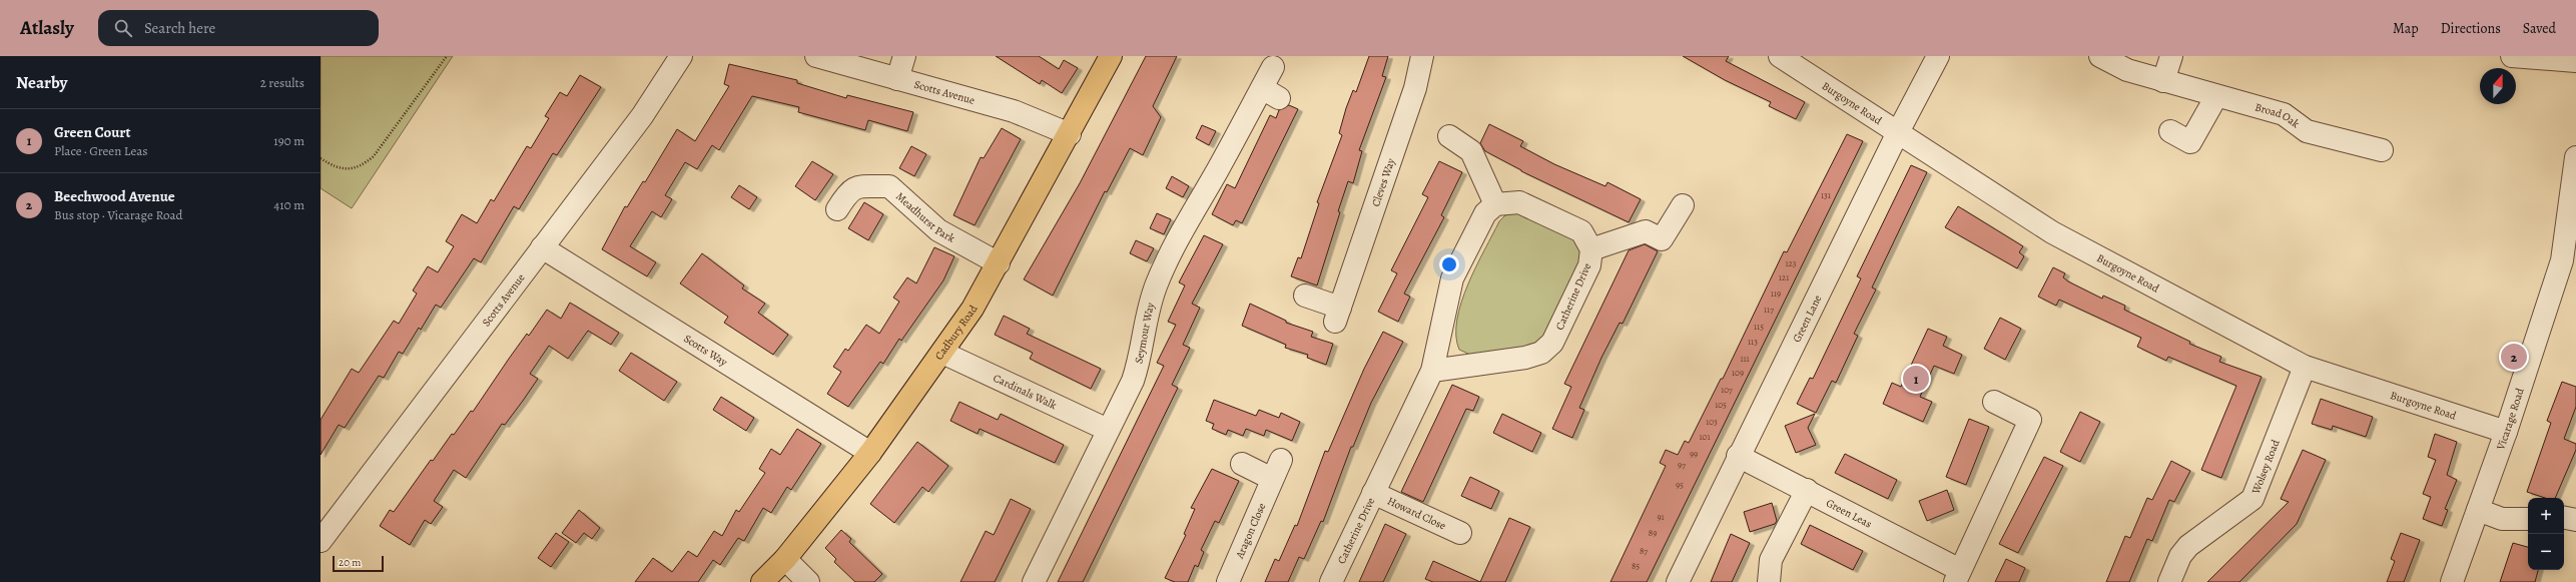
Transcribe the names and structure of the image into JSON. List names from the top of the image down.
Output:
{
  "streets": {
    "main road": ["Cadbury Road"],
    "street": [
      "Scotts Avenue",
      "Burgoyne Road",
      "Broad Oak",
      "Cleves Way",
      "Meadhurst Park",
      "Catherine Drive",
      "Green Lane",
      "Seymour Way",
      "Scotts Way",
      "Cardinals Walk",
      "Vicarage Road",
      "Wolsey Road",
      "Howard Close",
      "Green Leas",
      "Aragon Close"
    ]
  },
  "crossings": [
    ["Scotts Avenue", "Cadbury Road"],
    ["Scotts Avenue", "Scotts Way"],
    ["Burgoyne Road", "Green Lane"],
    ["Burgoyne Road", "Vicarage Road"],
    ["Burgoyne Road", "Wolsey Road"],
    ["Meadhurst Park", "Cadbury Road"],
    ["Catherine Drive", "Howard Close"],
    ["Green Lane", "Green Leas"],
    ["Cadbury Road", "Scotts Way"],
    ["Cadbury Road", "Cardinals Walk"],
    ["Seymour Way", "Cardinals Walk"]
  ],
  "house_numbers": [
    "131",
    "123",
    "121",
    "119",
    "117",
    "115",
    "113",
    "111",
    "109",
    "107",
    "105",
    "103",
    "101",
    "99",
    "97",
    "95",
    "91",
    "89",
    "87",
    "85"
  ],
  "scale_bar": "20 m",
  "north": "top",
  "page": {
    "header": "Atlasly",
    "search": "Search here",
    "nav": ["Map", "Directions", "Saved"],
    "heading": ["Nearby", "2 results"],
    "list": [
      {
        "mark": "1",
        "name": "Green Court",
        "note": "Place · Green Leas",
        "value": "190 m"
      },
      {
        "mark": "2",
        "name": "Beechwood Avenue",
        "note": "Bus stop · Vicarage Road",
        "value": "410 m"
      }
    ],
    "pins": ["2", "1"],
    "map_buttons": ["+", "−"],
    "scale": "20 m"
  }
}
